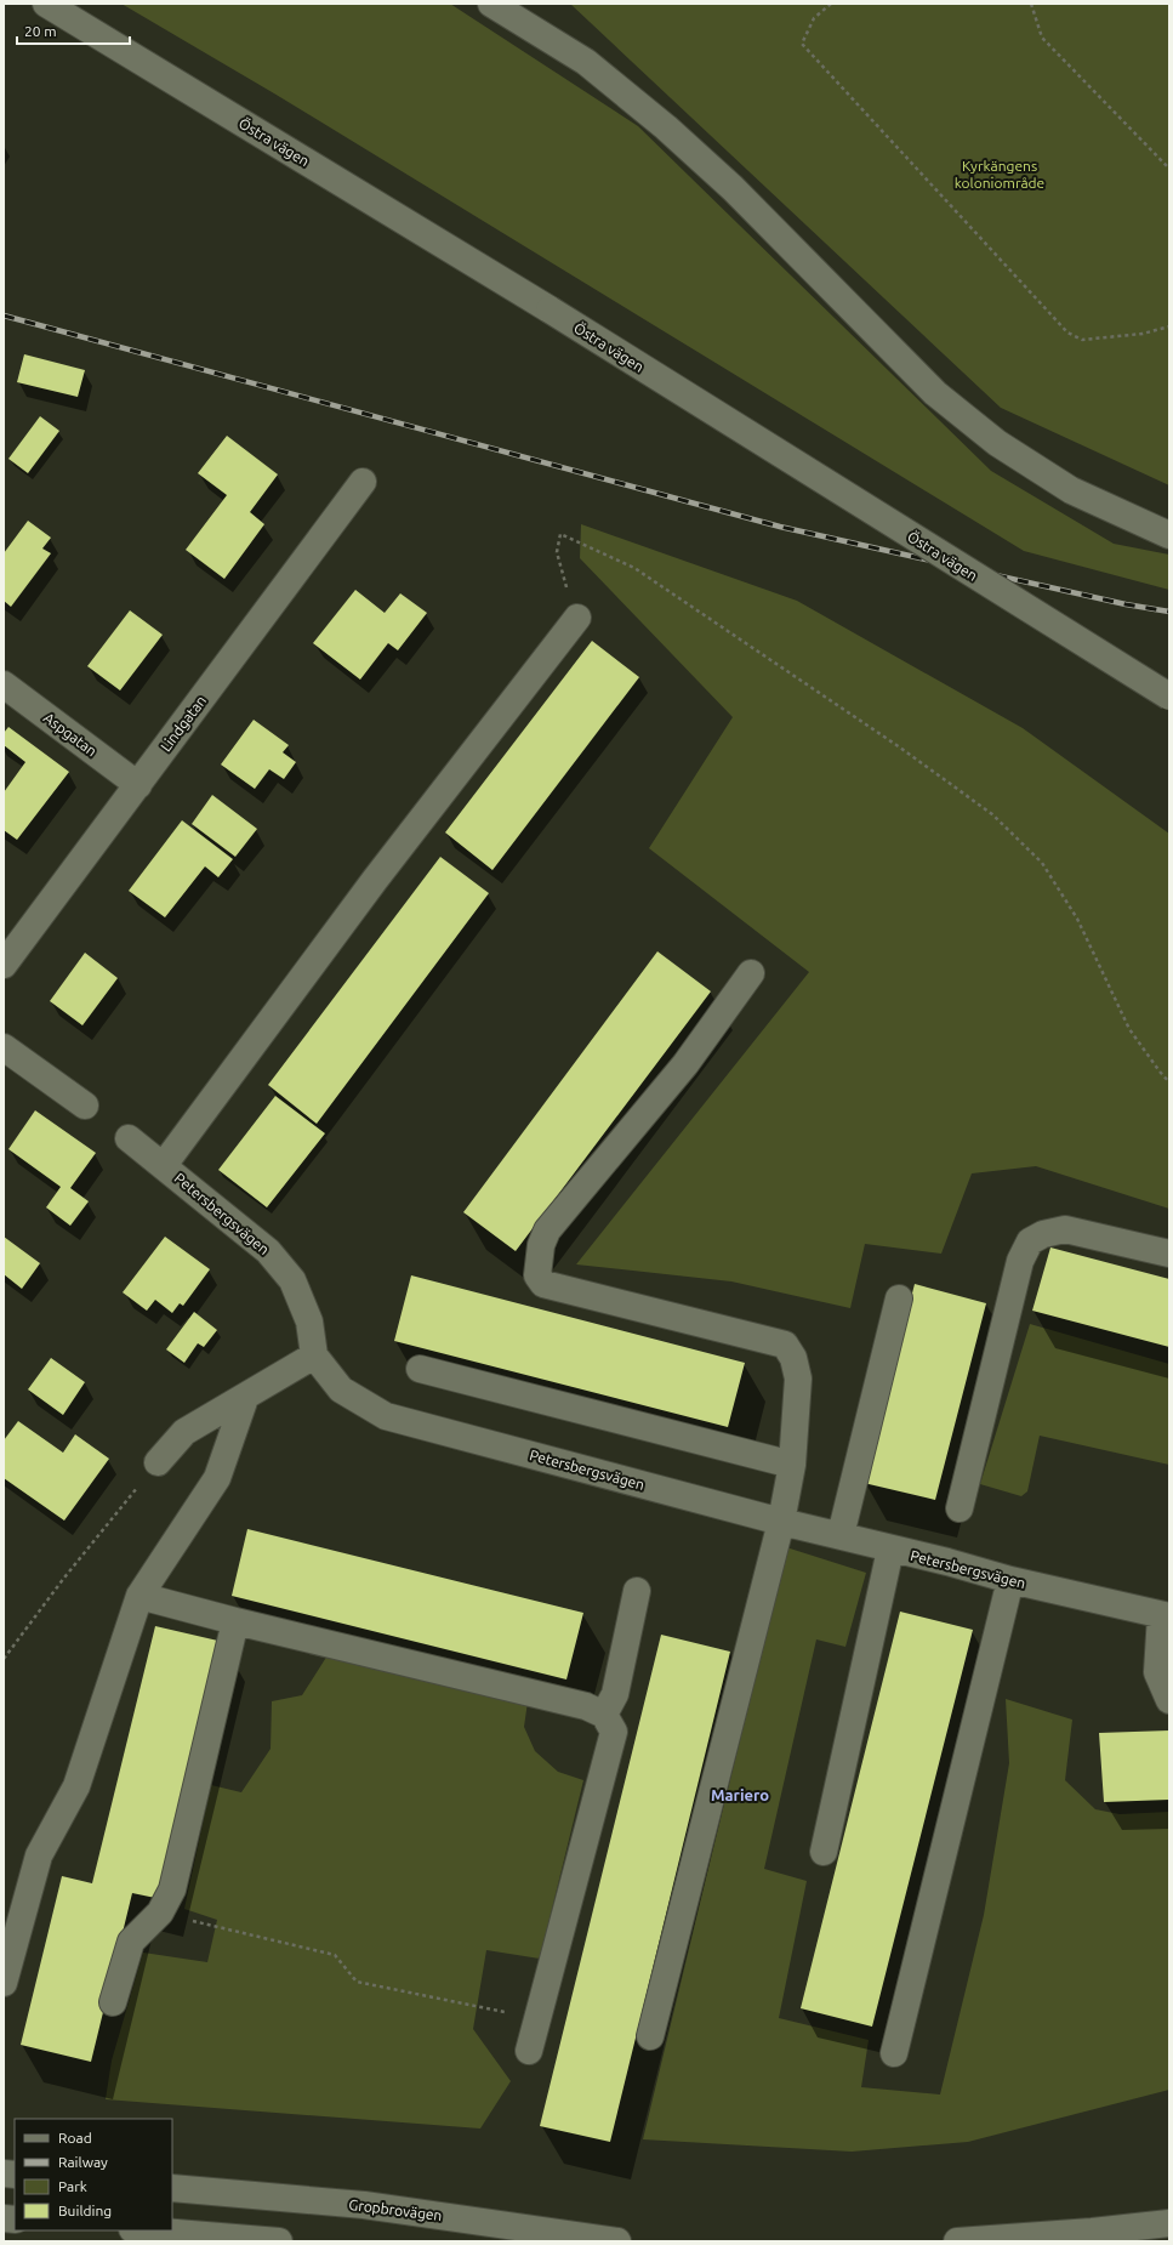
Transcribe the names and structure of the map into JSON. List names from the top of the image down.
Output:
{
  "streets": {
    "street": [
      "Östra vägen",
      "Lindgatan",
      "Aspgatan",
      "Petersbergsvägen",
      "Gropbrovägen"
    ]
  },
  "crossings": [
    ["Lindgatan", "Aspgatan"]
  ],
  "districts": ["Mariero"],
  "parks": ["Kyrkängens koloniområde"],
  "legend": [
    "Road",
    "Railway",
    "Park",
    "Building"
  ],
  "scale_bar": "20 m"
}
